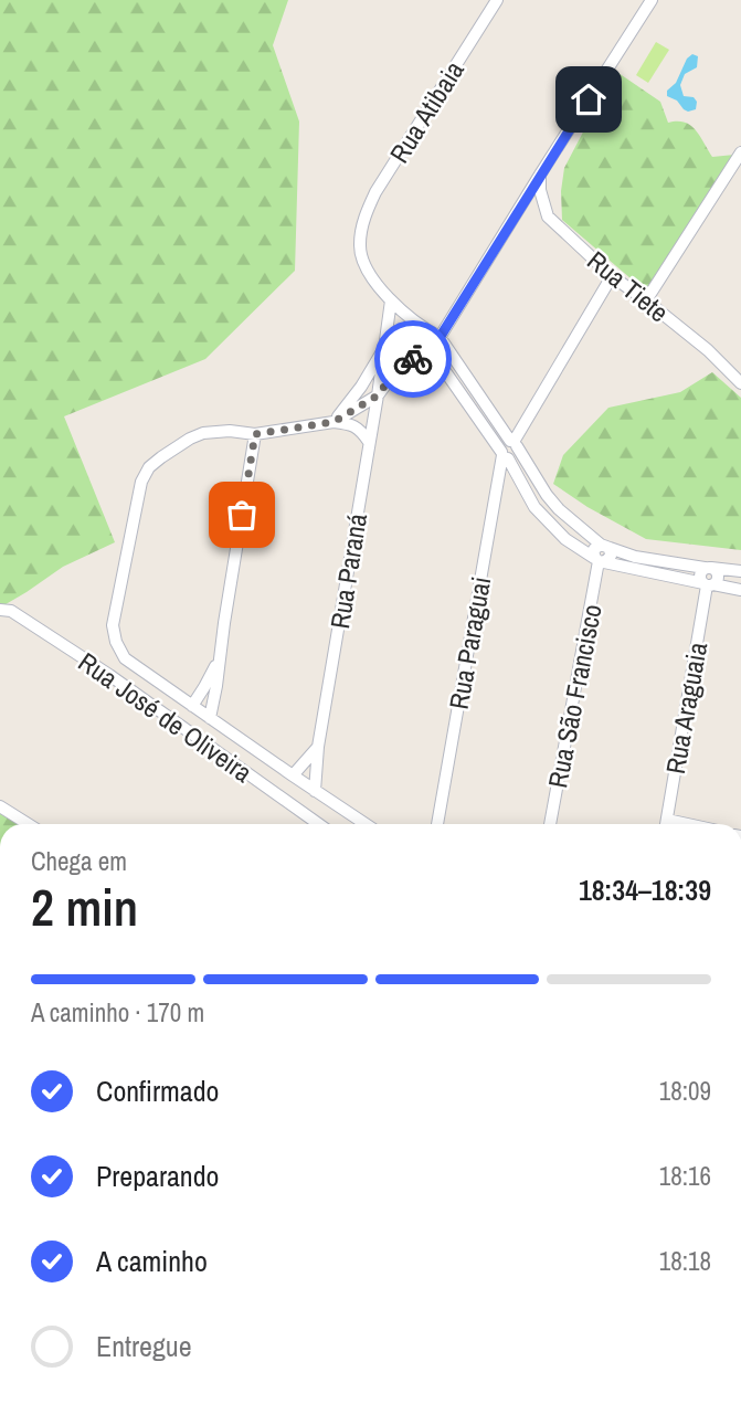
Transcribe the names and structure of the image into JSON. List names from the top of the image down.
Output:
{
  "streets": {
    "street": [
      "Rua Atibaia",
      "Rua Tiete",
      "Rua Paraná",
      "Rua Paraguai",
      "Rua São Francisco",
      "Rua Araguaia",
      "Rua José de Oliveira"
    ]
  },
  "crossings": [
    ["Rua Atibaia", "Rua Paraná"]
  ],
  "page": {
    "heading": ["2 min", "Chega em", "18:34–18:39"],
    "bar": "A caminho · 170 m",
    "list": [
      ["Confirmado", "18:09"],
      ["Preparando", "18:16"],
      ["A caminho", "18:18"],
      "Entregue"
    ]
  }
}
